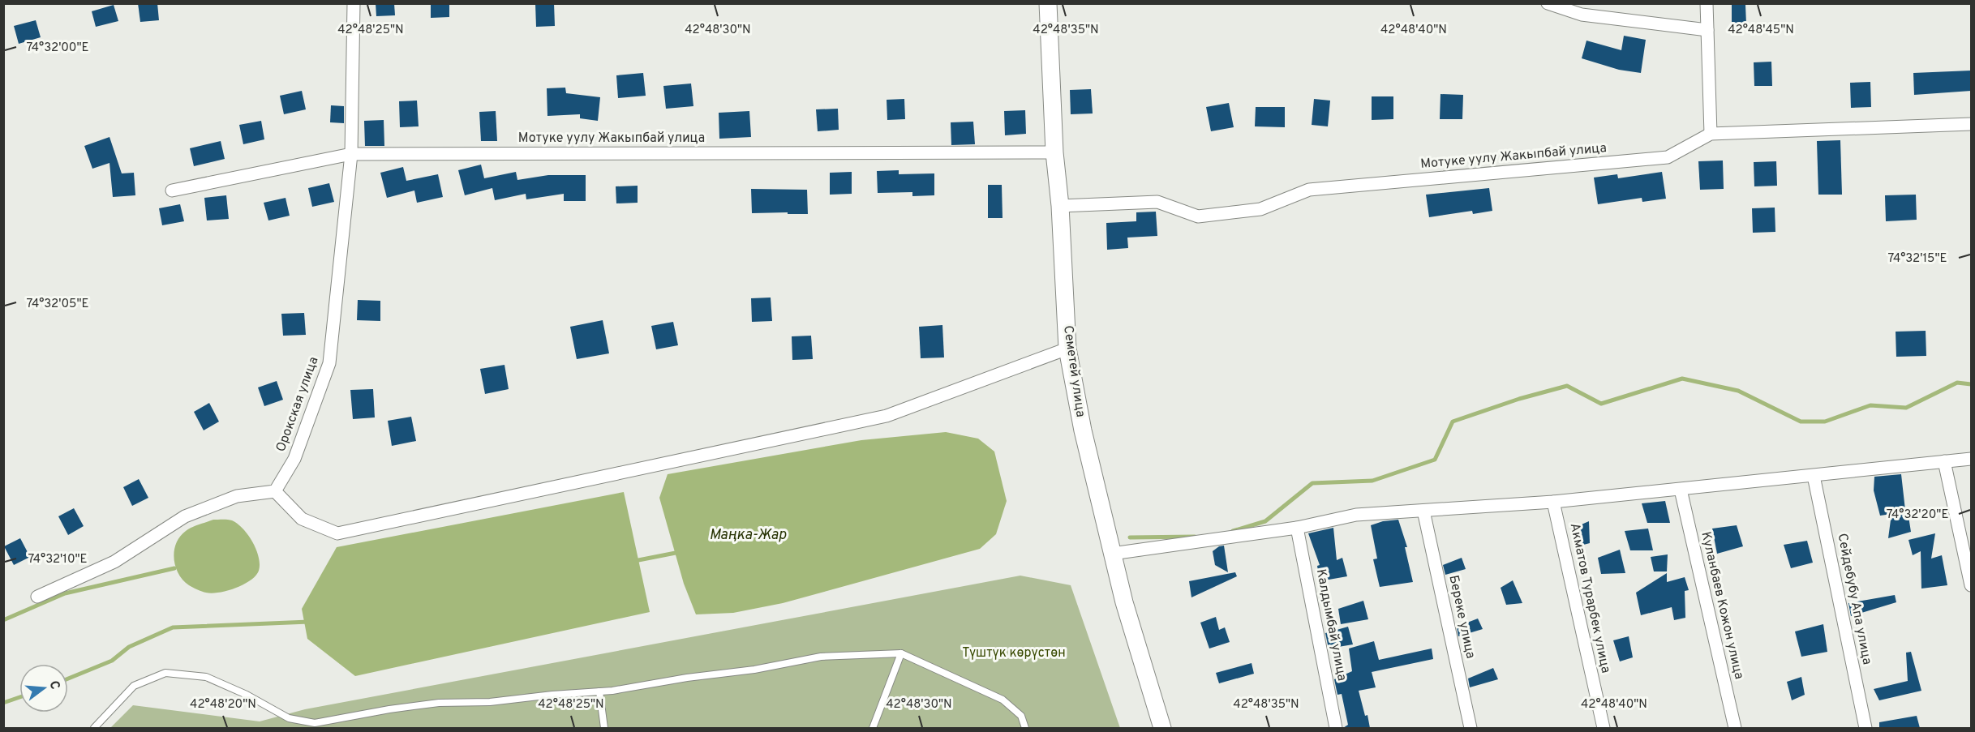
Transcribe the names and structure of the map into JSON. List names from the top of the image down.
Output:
{
  "streets": {
    "street": [
      "Мотуке уулу Жакыпбай улица",
      "Семетей улица",
      "Орокская улица",
      "Акматов Турарбек улица",
      "Сейдебубу Апа улица",
      "Куланбаев Кожон улица",
      "Береке улица",
      "Калдымбай улица"
    ]
  },
  "crossings": [
    ["Мотуке уулу Жакыпбай улица", "Семетей улица"],
    ["Мотуке уулу Жакыпбай улица", "Орокская улица"]
  ],
  "water": ["Маңка-Жар"],
  "parks": ["Түштүк көрүстөн"],
  "north": "right",
  "coordinates": [
    "42°48'25\"N",
    "42°48'30\"N",
    "42°48'35\"N",
    "42°48'40\"N",
    "42°48'45\"N",
    "74°32'00\"E",
    "74°32'15\"E",
    "74°32'05\"E",
    "74°32'20\"E",
    "74°32'10\"E",
    "42°48'20\"N"
  ]
}
